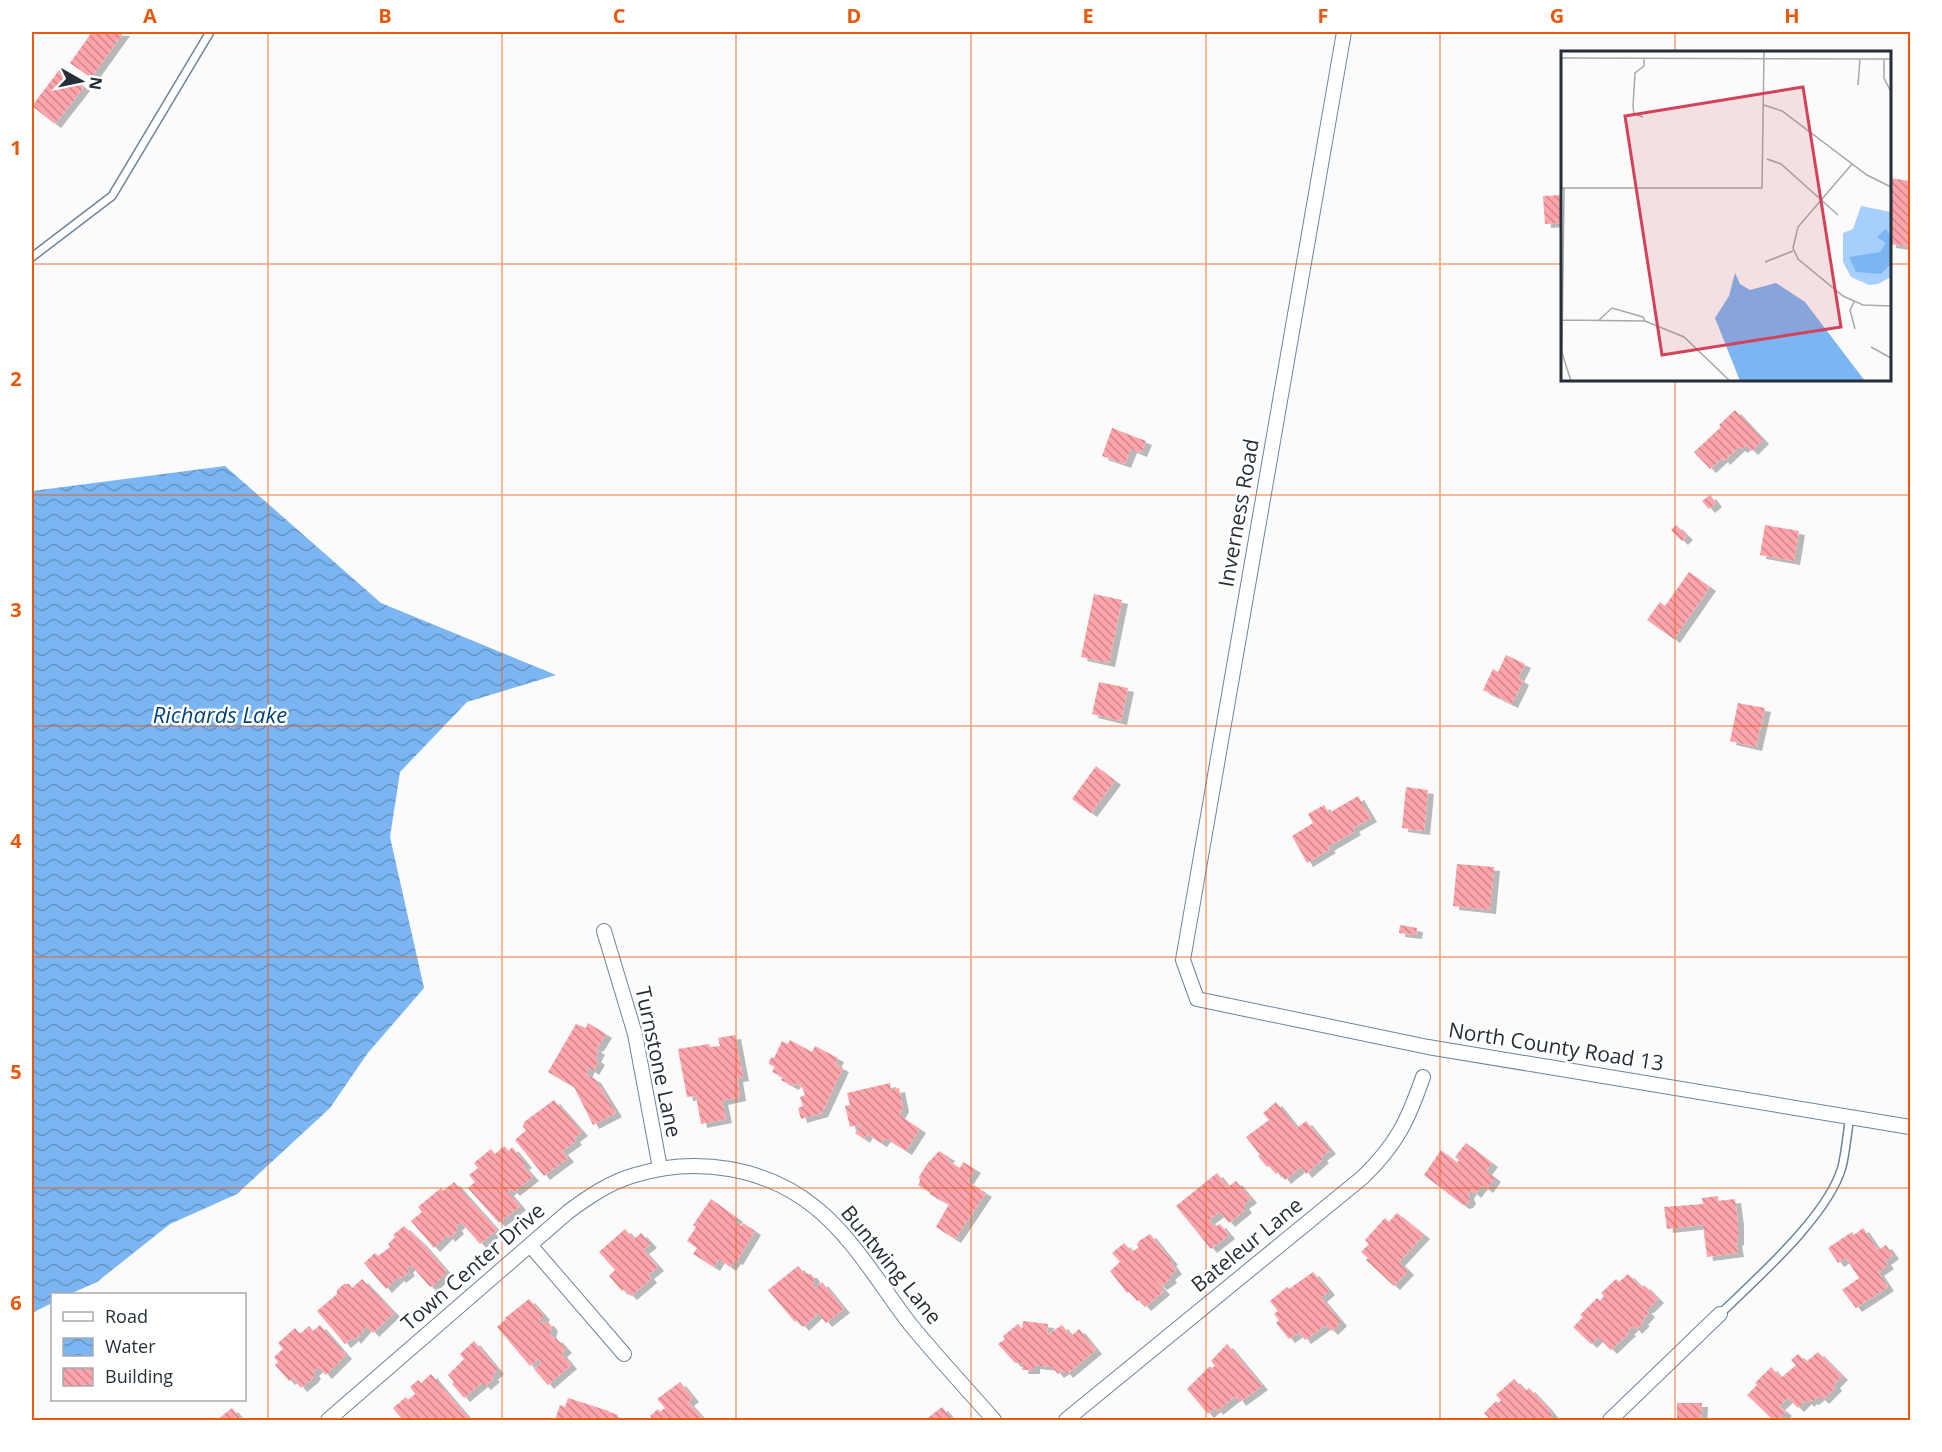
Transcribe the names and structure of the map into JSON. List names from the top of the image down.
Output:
{
  "streets": {
    "street": [
      "Inverness Road",
      "North County Road 13",
      "Turnstone Lane",
      "Bateleur Lane",
      "Buntwing Lane",
      "Town Center Drive"
    ]
  },
  "crossings": [
    ["Inverness Road", "North County Road 13"],
    ["Turnstone Lane", "Buntwing Lane"],
    ["Turnstone Lane", "Town Center Drive"],
    ["Buntwing Lane", "Town Center Drive"]
  ],
  "water": ["Richards Lake"],
  "legend": ["Road", "Water", "Building"],
  "north": "right",
  "grid": {
    "columns": [
      "A",
      "B",
      "C",
      "D",
      "E",
      "F",
      "G",
      "H"
    ],
    "rows": [
      "1",
      "2",
      "3",
      "4",
      "5",
      "6"
    ]
  }
}
